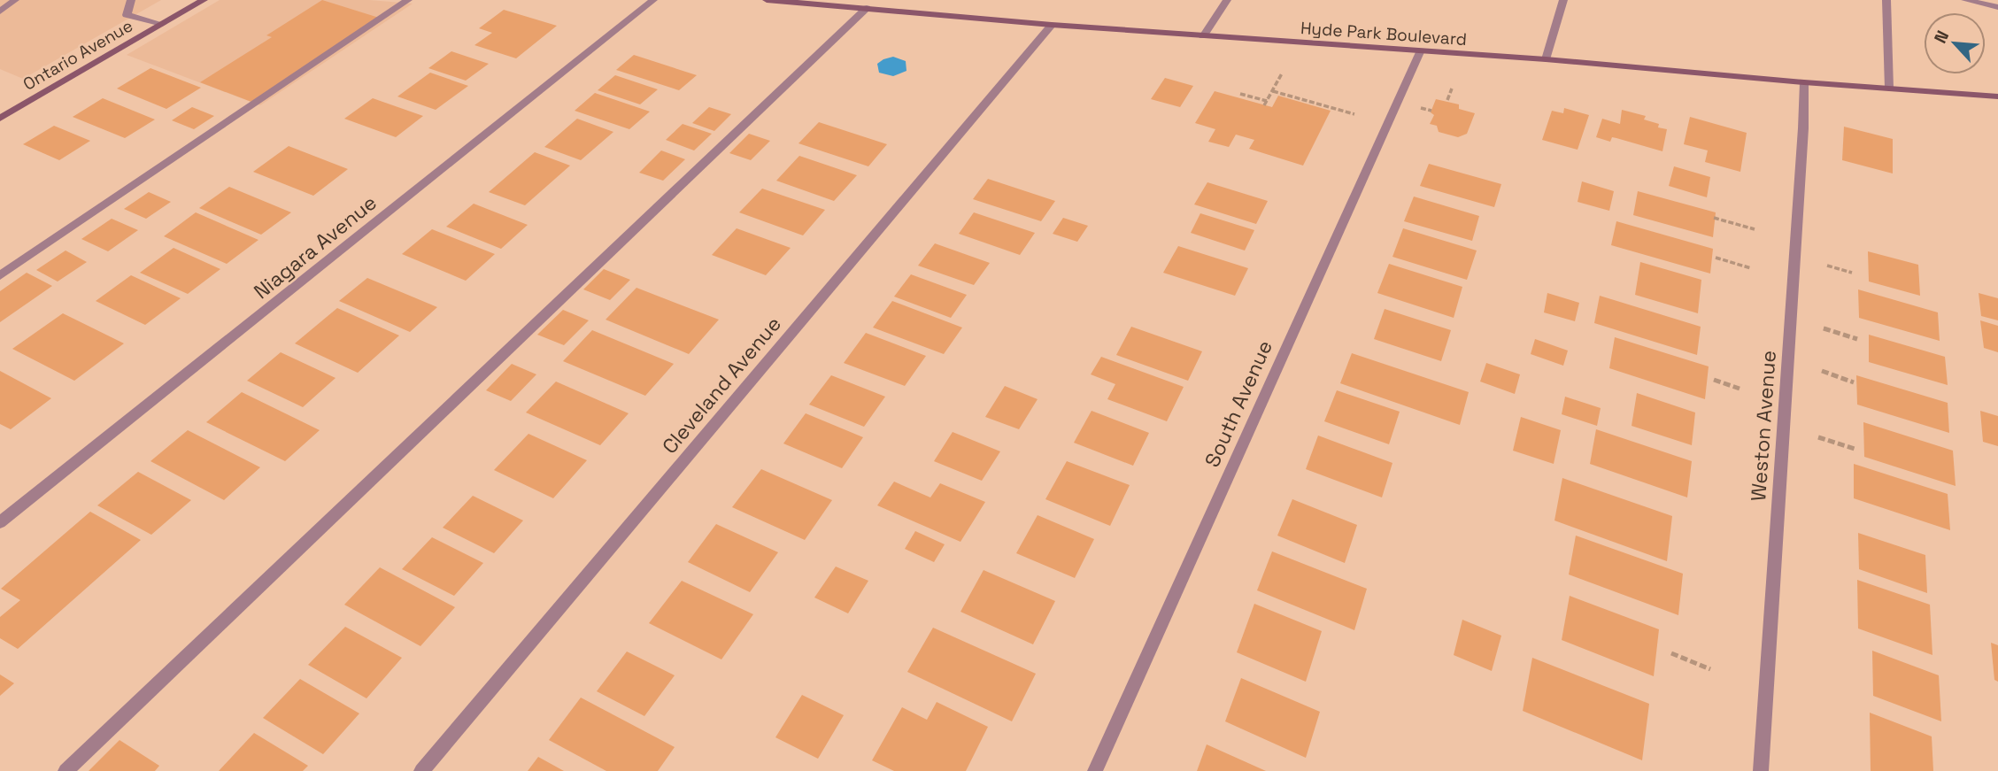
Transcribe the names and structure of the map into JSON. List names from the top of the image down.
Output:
{
  "streets": {
    "main road": ["Hyde Park Boulevard", "Ontario Avenue"],
    "street": [
      "Niagara Avenue",
      "Cleveland Avenue",
      "South Avenue",
      "Weston Avenue"
    ]
  },
  "crossings": [
    ["Hyde Park Boulevard", "Cleveland Avenue"],
    ["Hyde Park Boulevard", "South Avenue"],
    ["Hyde Park Boulevard", "Weston Avenue"]
  ],
  "north": "top left"
}
